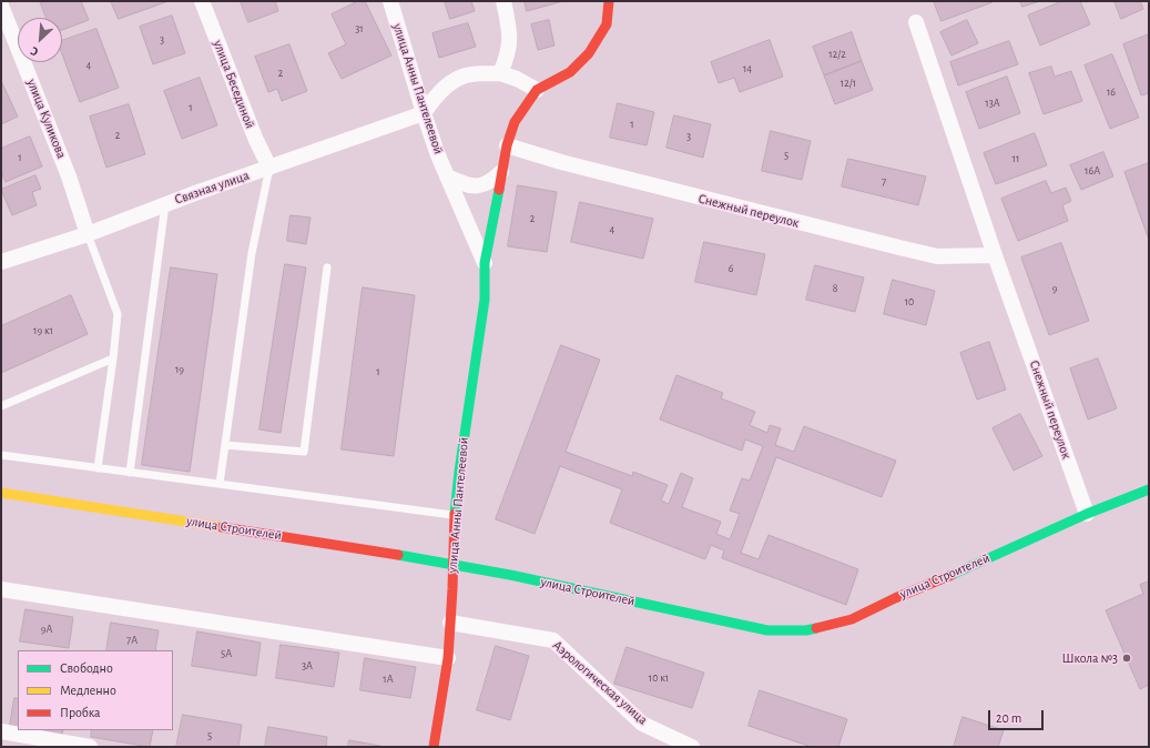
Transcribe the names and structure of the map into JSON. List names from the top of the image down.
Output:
{
  "streets": {
    "street": [
      "улица Бесединой",
      "улица Анны Пантелеевой",
      "улица Куликова",
      "Связная улица",
      "Снежный переулок",
      "улица Строителей",
      "Аэрологическая улица"
    ]
  },
  "crossings": [
    ["улица Бесединой", "Связная улица"],
    ["улица Анны Пантелеевой", "Связная улица"],
    ["улица Анны Пантелеевой", "Снежный переулок"],
    ["улица Анны Пантелеевой", "улица Строителей"],
    ["улица Анны Пантелеевой", "Аэрологическая улица"],
    ["улица Куликова", "Связная улица"],
    ["Снежный переулок", "улица Строителей"]
  ],
  "places": ["Школа №3"],
  "house_numbers": [
    "31",
    "3",
    "12/2",
    "4",
    "14",
    "2",
    "12/1",
    "16",
    "13А",
    "1",
    "1",
    "2",
    "3",
    "5",
    "1",
    "11",
    "16А",
    "7",
    "2",
    "4",
    "6",
    "8",
    "9",
    "10",
    "19 к1",
    "19",
    "1",
    "9А",
    "7А",
    "5А",
    "3А",
    "10 к1",
    "1А",
    "5"
  ],
  "legend": ["Свободно", "Медленно", "Пробка"],
  "scale_bar": "20 m",
  "north": "bottom left"
}
